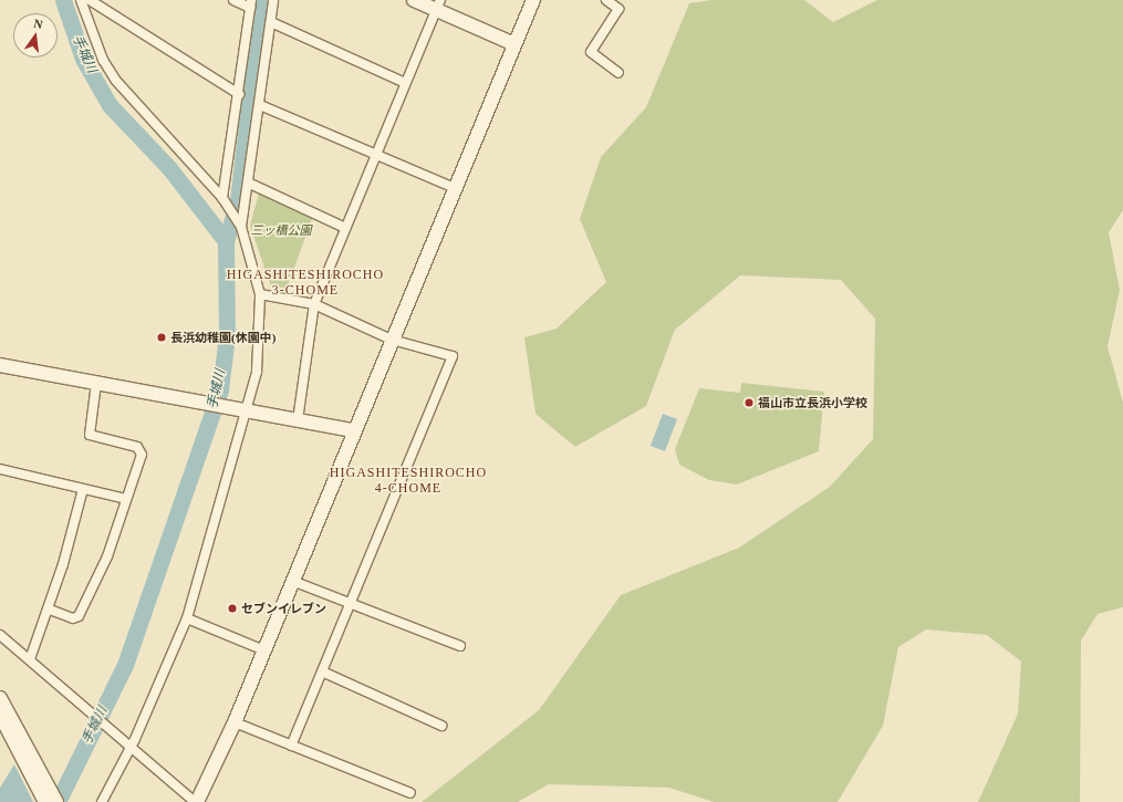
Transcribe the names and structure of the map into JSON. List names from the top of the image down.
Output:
{
  "districts": ["HIGASHITESHIROCHO 3-CHOME", "HIGASHITESHIROCHO 4-CHOME"],
  "water": ["手城川"],
  "parks": ["三ッ橋公園"],
  "places": ["長浜幼稚園(休園中)", "福山市立長浜小学校", "セブンイレブン"],
  "north": "top"
}
